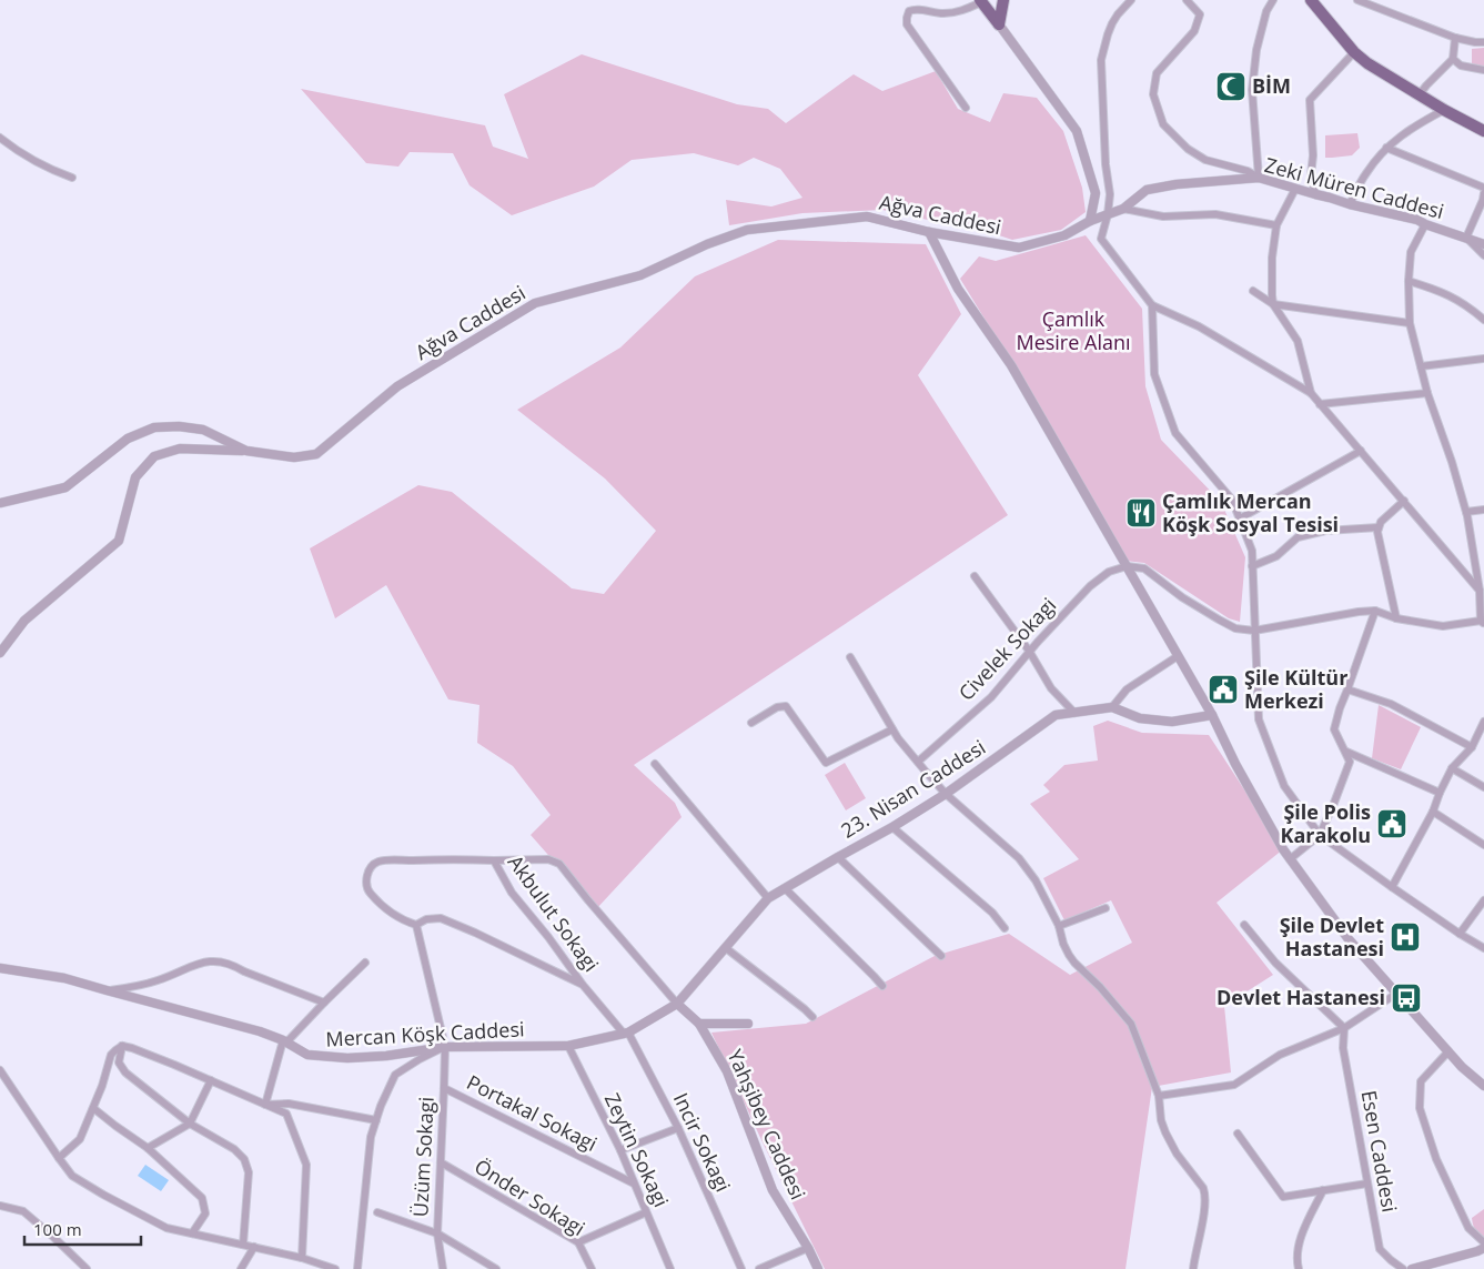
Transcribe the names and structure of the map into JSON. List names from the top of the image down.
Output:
{
  "streets": {
    "street": [
      "Zeki Müren Caddesi",
      "Ağva Caddesi",
      "Civelek Sokagi",
      "23. Nisan Caddesi",
      "Akbulut Sokagi",
      "Mercan Köşk Caddesi",
      "Portakal Sokagi",
      "Yahşibey Caddesi",
      "Incir Sokagi",
      "Zeytin Sokagi",
      "Esen Caddesi",
      "Üzüm Sokagi",
      "Önder Sokagi"
    ]
  },
  "crossings": [
    ["Zeki Müren Caddesi", "Ağva Caddesi"],
    ["23. Nisan Caddesi", "Mercan Köşk Caddesi"],
    ["Akbulut Sokagi", "Mercan Köşk Caddesi"],
    ["Akbulut Sokagi", "Incir Sokagi"],
    ["Akbulut Sokagi", "Üzüm Sokagi"],
    ["Mercan Köşk Caddesi", "Incir Sokagi"],
    ["Mercan Köşk Caddesi", "Zeytin Sokagi"],
    ["Mercan Köşk Caddesi", "Üzüm Sokagi"],
    ["Portakal Sokagi", "Zeytin Sokagi"],
    ["Portakal Sokagi", "Üzüm Sokagi"],
    ["Üzüm Sokagi", "Önder Sokagi"]
  ],
  "parks": ["Çamlık Mesire Alanı"],
  "places": {
    "mosque": ["BİM"],
    "restaurant": ["Çamlık Mercan Köşk Sosyal Tesisi"],
    "public building": ["Şile Kültür Merkezi", "Şile Polis Karakolu"],
    "hospital": ["Şile Devlet Hastanesi"],
    "bus stop": ["Devlet Hastanesi"]
  },
  "scale_bar": "100 m"
}
